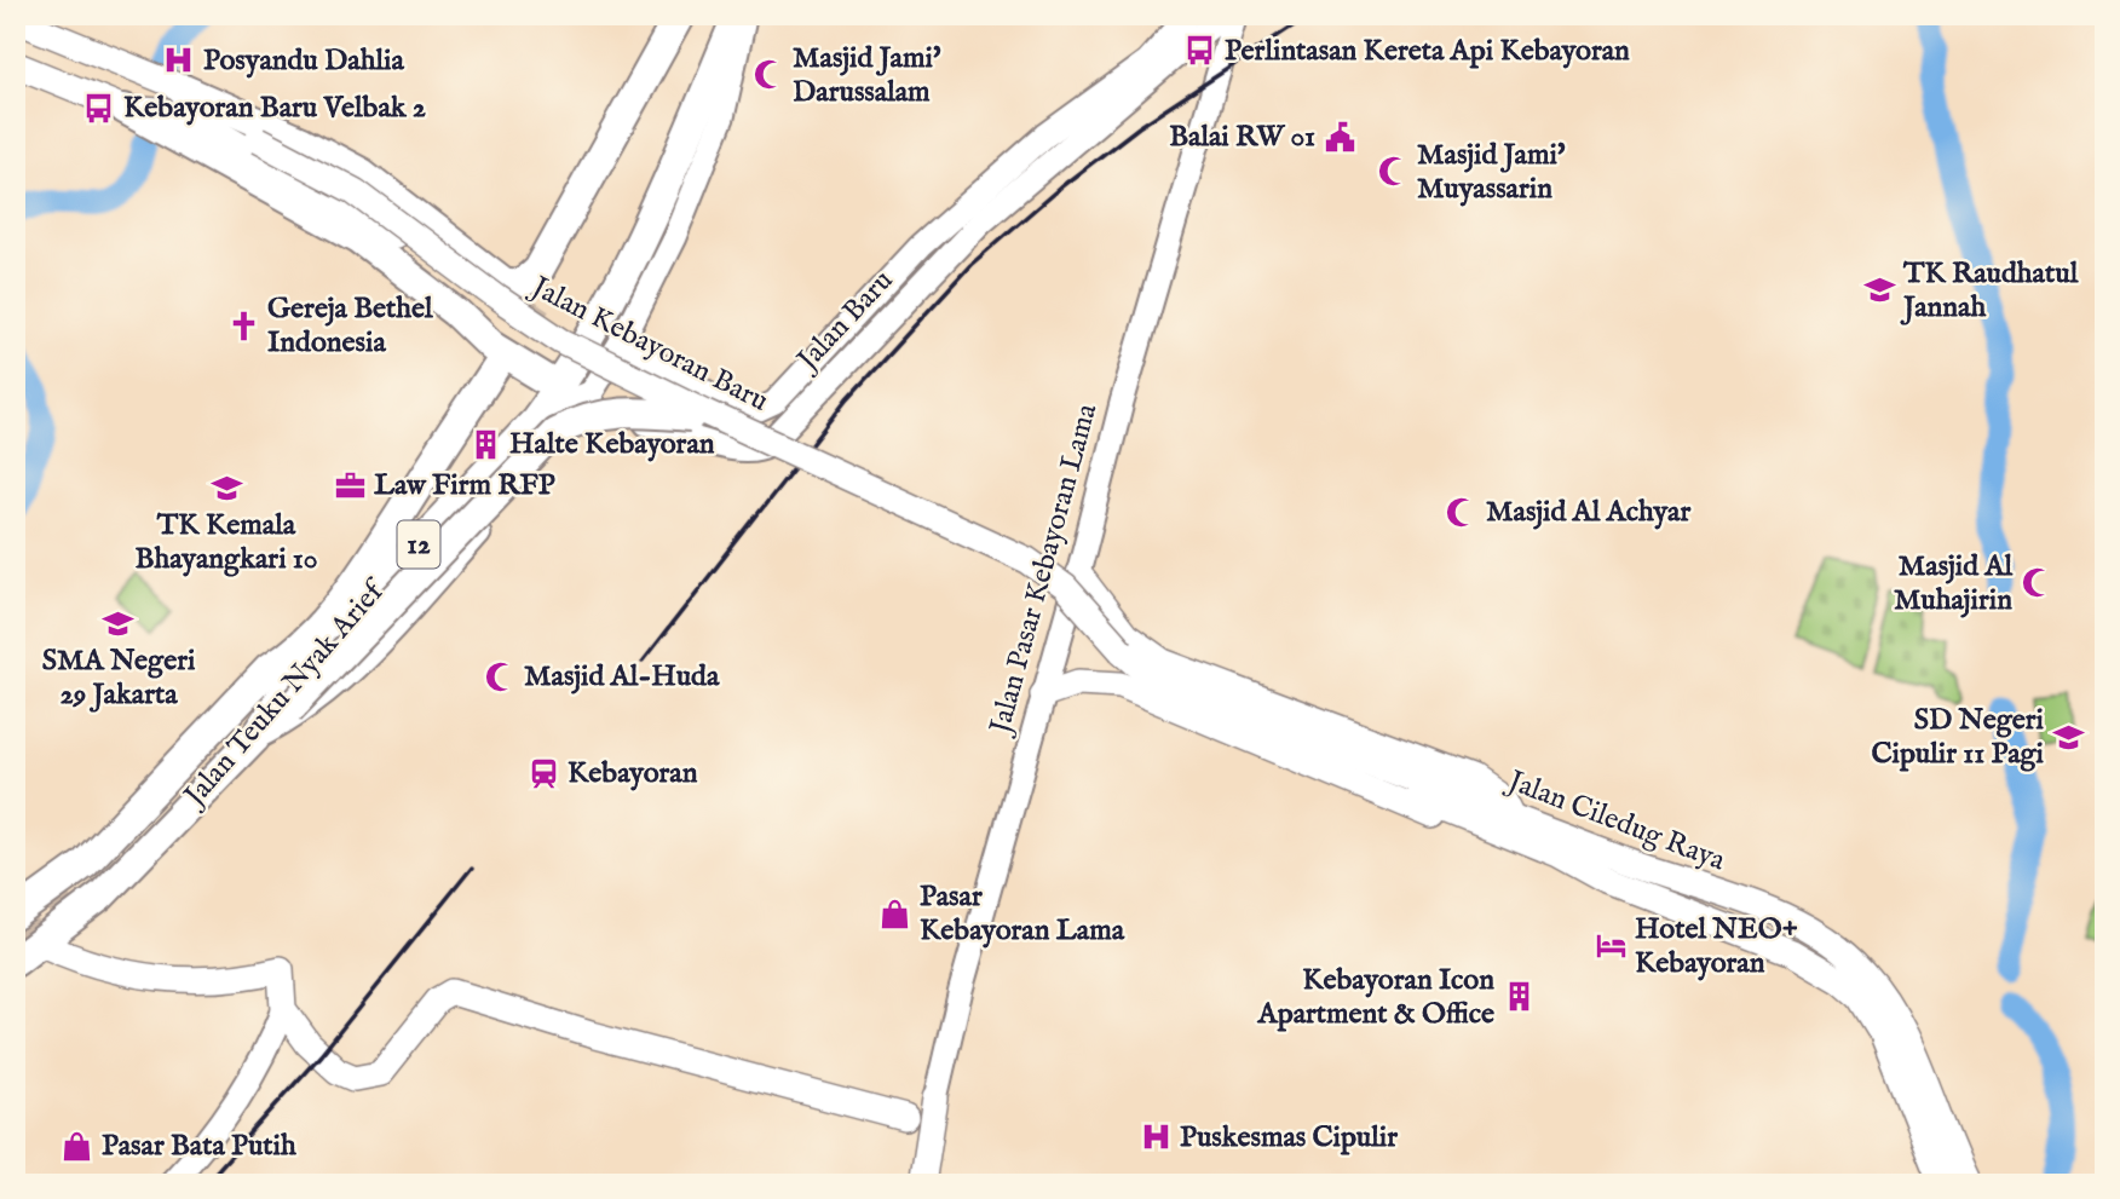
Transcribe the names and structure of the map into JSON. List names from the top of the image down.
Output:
{
  "streets": {
    "highway": ["12", "Jalan Teuku Nyak Arief"],
    "main road": [
      "Jalan Baru",
      "Jalan Kebayoran Baru",
      "Jalan Pasar Kebayoran Lama",
      "Jalan Ciledug Raya"
    ]
  },
  "crossings": [
    ["Jalan Baru", "Jalan Kebayoran Baru"],
    ["Jalan Baru", "12"],
    ["Jalan Baru", "Jalan Pasar Kebayoran Lama"],
    ["Jalan Baru", "Jalan Teuku Nyak Arief"],
    ["Jalan Kebayoran Baru", "Jalan Ciledug Raya"],
    ["12", "Jalan Teuku Nyak Arief"]
  ],
  "places": {
    "bus stop": ["Perlintasan Kereta Api Kebayoran", "Kebayoran Baru Velbak 2"],
    "hospital": ["Posyandu Dahlia", "Puskesmas Cipulir"],
    "mosque": [
      "Masjid Jami' Darussalam",
      "Masjid Jami' Muyassarin",
      "Masjid Al Achyar",
      "Masjid Al Muhajirin",
      "Masjid Al-Huda"
    ],
    "public building": ["Balai RW 01"],
    "school or university": [
      "TK Raudhatul Jannah",
      "TK Kemala Bhayangkari 10",
      "SMA Negeri 29 Jakarta",
      "SD Negeri Cipulir 11 Pagi"
    ],
    "church": ["Gereja Bethel Indonesia"],
    "building": ["Halte Kebayoran", "Kebayoran Icon Apartment & Office"],
    "office": ["Law Firm RFP"],
    "station": ["Kebayoran"],
    "shop": ["Pasar Kebayoran Lama", "Pasar Bata Putih"],
    "hotel": ["Hotel NEO+ Kebayoran"]
  }
}
